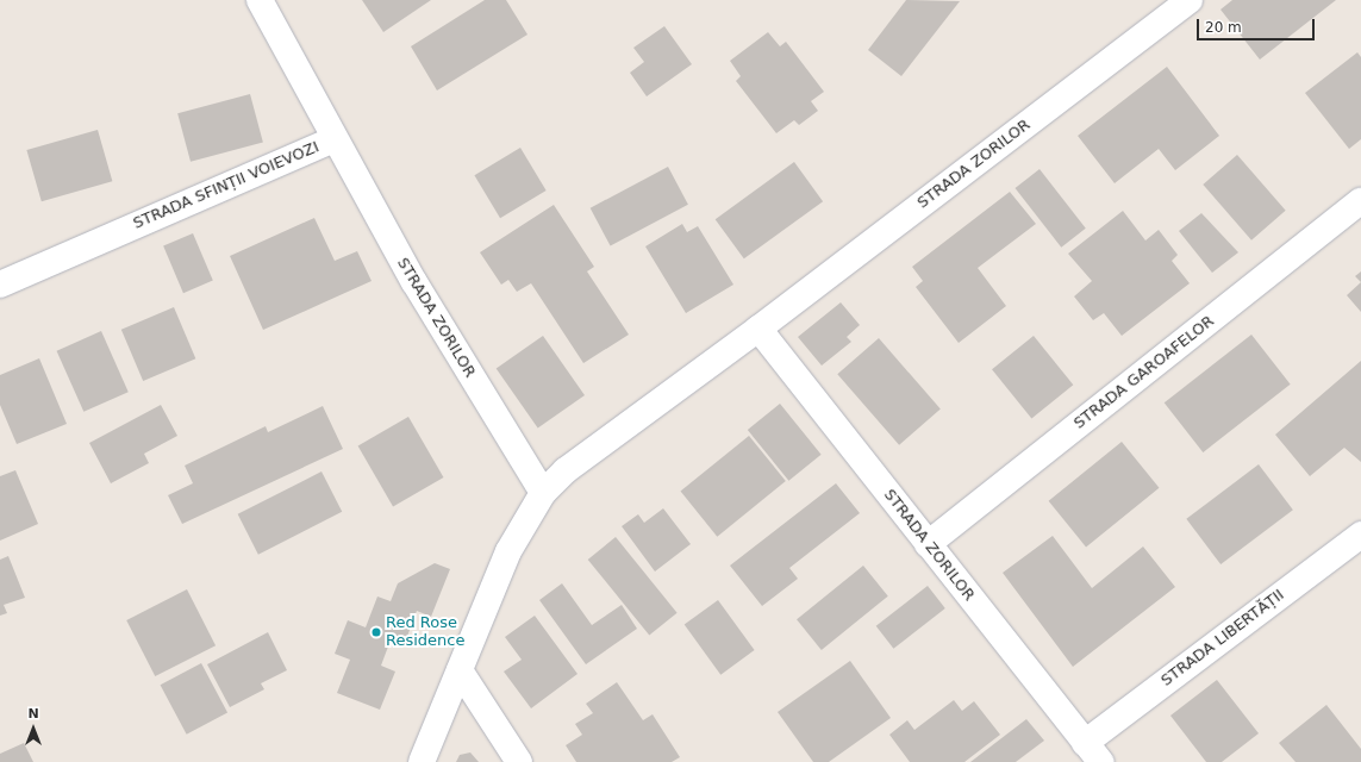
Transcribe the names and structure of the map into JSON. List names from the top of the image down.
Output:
{
  "streets": {
    "street": [
      "STRADA ZORILOR",
      "STRADA SFINȚII VOIEVOZI",
      "STRADA GAROAFELOR",
      "STRADA LIBERTĂȚII"
    ]
  },
  "crossings": [
    ["STRADA ZORILOR", "STRADA SFINȚII VOIEVOZI"],
    ["STRADA ZORILOR", "STRADA GAROAFELOR"],
    ["STRADA ZORILOR", "STRADA LIBERTĂȚII"]
  ],
  "places": ["Red Rose Residence"],
  "scale_bar": "20 m",
  "north": "top"
}
